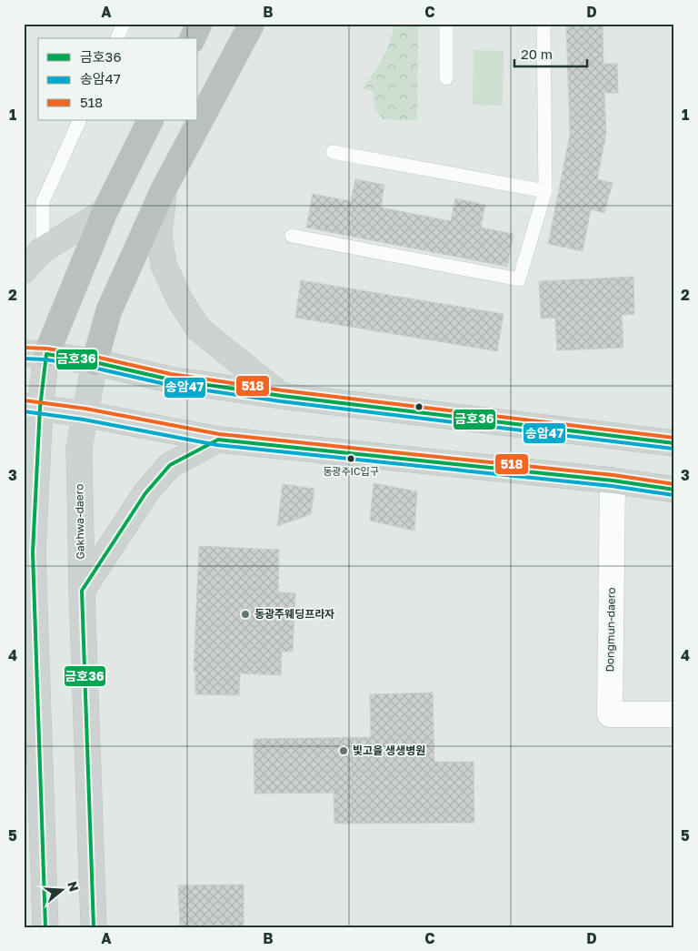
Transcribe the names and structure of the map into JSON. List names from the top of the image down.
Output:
{
  "streets": {
    "main road": ["Gakhwa-daero"],
    "street": ["Dongmun-daero"]
  },
  "places": ["동광주IC입구", "동광주웨딩프라자", "빛고을 생생병원"],
  "lines": ["transit line 518", "transit line 금호36", "transit line 송암47"],
  "legend": ["금호36", "송암47", "518"],
  "scale_bar": "20 m",
  "north": "right",
  "grid": {
    "columns": [
      "A",
      "B",
      "C",
      "D"
    ],
    "rows": [
      "1",
      "2",
      "3",
      "4",
      "5"
    ]
  }
}
